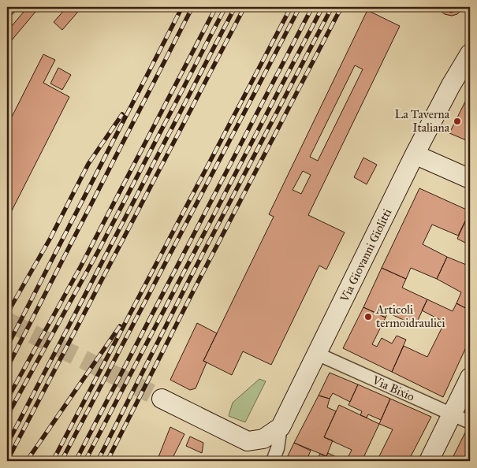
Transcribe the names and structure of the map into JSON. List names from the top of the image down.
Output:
{
  "streets": {
    "main road": ["Via Giovanni Giolitti"],
    "street": ["Via Bixio"]
  },
  "crossings": [
    ["Via Giovanni Giolitti", "Via Bixio"]
  ],
  "places": ["La Taverna Italiana", "Articoli termoidraulici"]
}
